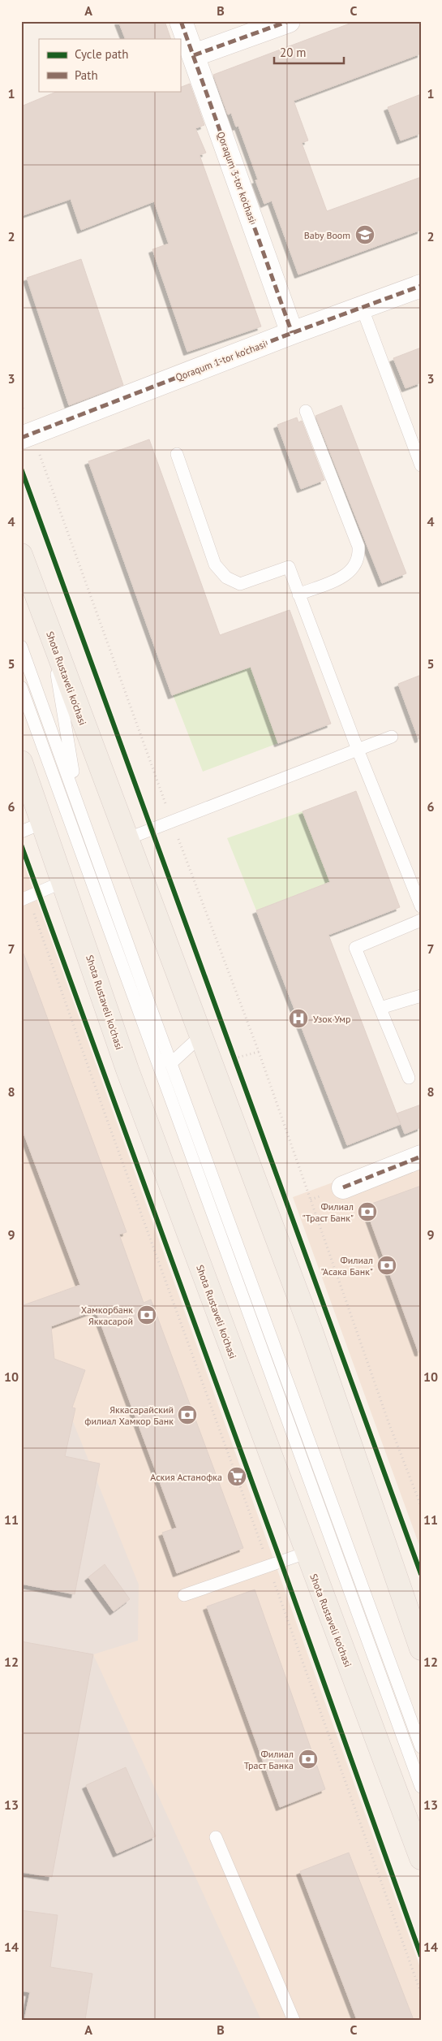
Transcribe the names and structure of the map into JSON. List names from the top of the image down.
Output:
{
  "streets": {
    "main road": ["Shota Rustaveli ko'chasi"],
    "street": ["Qoraqum 3-tor ko'chasi", "Qoraqum 1-tor ko'chasi"]
  },
  "crossings": [
    ["Qoraqum 3-tor ko'chasi", "Qoraqum 1-tor ko'chasi"]
  ],
  "places": {
    "school or university": ["Baby Boom"],
    "hospital": ["Узок Умр"],
    "bank": [
      "Филиал \"Траст Банк\"",
      "Филиал \"Асака Банк\"",
      "Хамкорбанк Яккасарой",
      "Яккасарайский филиал Хамкор Банк",
      "Филиал Траст Банка"
    ],
    "supermarket": ["Аския Астанофка"]
  },
  "legend": ["Cycle path", "Path"],
  "scale_bar": "20 m",
  "grid": {
    "columns": ["A", "B", "C"],
    "rows": [
      "1",
      "2",
      "3",
      "4",
      "5",
      "6",
      "7",
      "8",
      "9",
      "10",
      "11",
      "12",
      "13",
      "14"
    ]
  }
}
